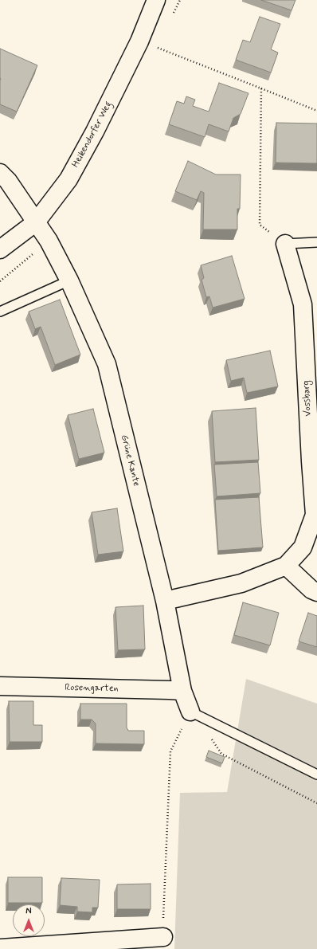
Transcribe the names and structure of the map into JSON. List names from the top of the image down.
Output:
{
  "streets": {
    "street": [
      "Heikendorfer Weg",
      "Vossbarg",
      "Grüne Kante",
      "Rosengarten"
    ]
  },
  "crossings": [
    ["Heikendorfer Weg", "Grüne Kante"],
    ["Vossbarg", "Grüne Kante"],
    ["Grüne Kante", "Rosengarten"]
  ],
  "north": "top"
}
